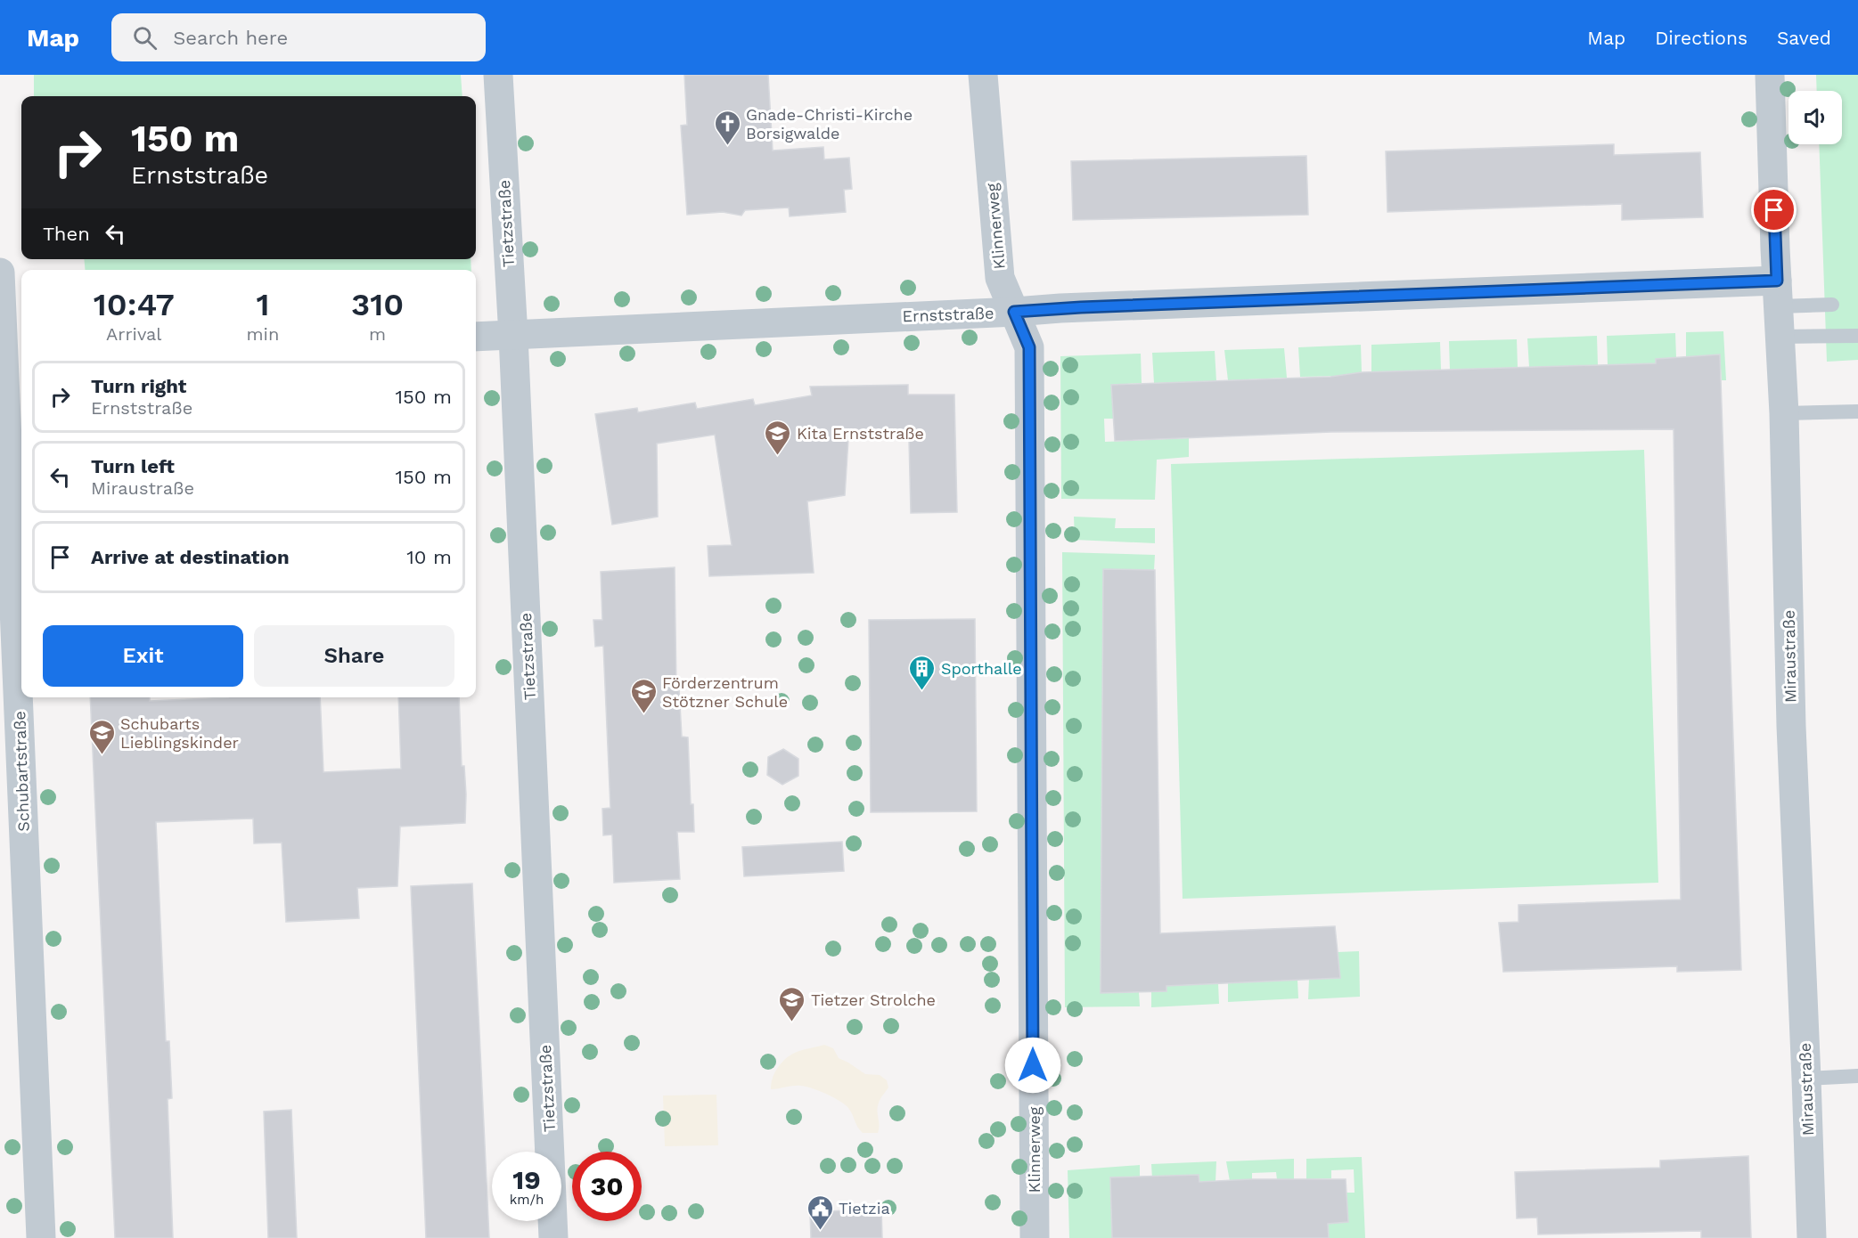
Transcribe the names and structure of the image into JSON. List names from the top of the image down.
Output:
{
  "streets": {
    "street": [
      "Tietzstraße",
      "Klinnerweg",
      "Ernststraße",
      "Miraustraße",
      "Schubartstraße"
    ]
  },
  "crossings": [
    ["Tietzstraße", "Ernststraße"],
    ["Klinnerweg", "Ernststraße"],
    ["Ernststraße", "Miraustraße"]
  ],
  "places": {
    "church": ["Gnade-Christi-Kirche Borsigwalde"],
    "school or university": [
      "Kita Ernststraße",
      "Förderzentrum Stötzner Schule",
      "Schubarts Lieblingskinder",
      "Tietzer Strolche"
    ],
    "building": ["Sporthalle"],
    "public building": ["Tietzia"]
  },
  "page": {
    "header": "Map",
    "search": "Search here",
    "nav": ["Map", "Directions", "Saved"],
    "turn": ["150 m", "Ernststraße"],
    "then": "Then",
    "eta": [
      "10:47",
      "Arrival",
      "1",
      "min",
      "310",
      "m"
    ],
    "list": [
      {
        "name": "Turn right",
        "note": "Ernststraße",
        "value": "150 m"
      },
      {
        "name": "Turn left",
        "note": "Miraustraße",
        "value": "150 m"
      },
      {
        "name": "Arrive at destination",
        "value": "10 m"
      }
    ],
    "buttons": ["Exit", "Share"],
    "speed": "19 km/h",
    "limit": "30"
  }
}
